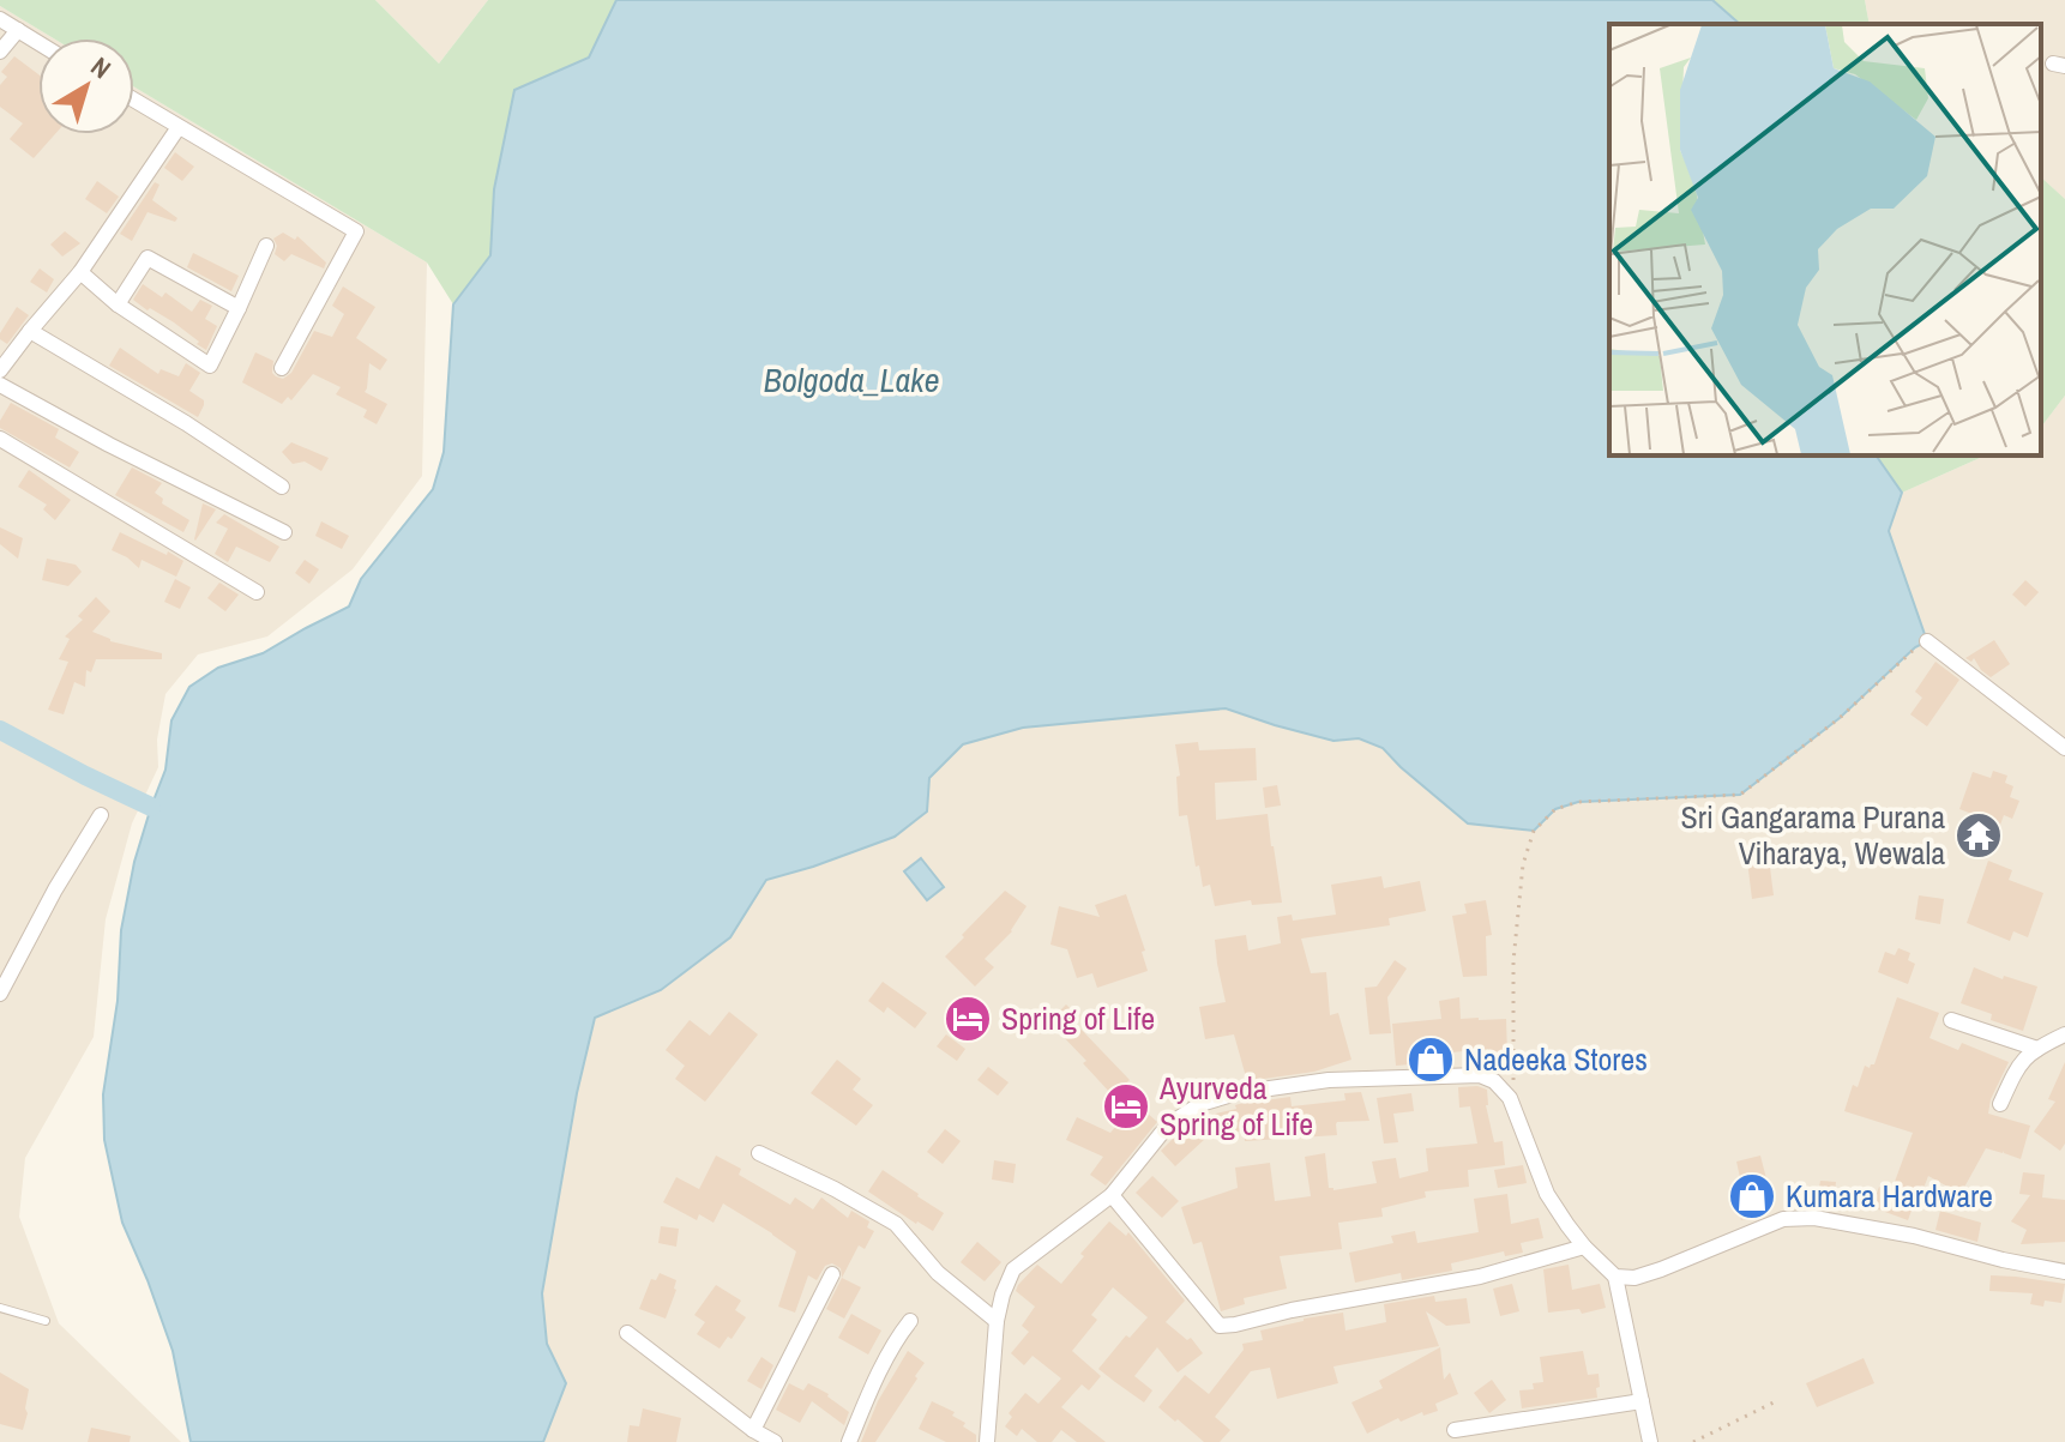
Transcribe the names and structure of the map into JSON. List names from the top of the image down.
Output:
{
  "water": ["Bolgoda_Lake"],
  "places": {
    "temple": ["Sri Gangarama Purana Viharaya, Wewala"],
    "hotel": ["Spring of Life", "Ayurveda Spring of Life"],
    "shop": ["Nadeeka Stores", "Kumara Hardware"]
  },
  "north": "top right"
}
